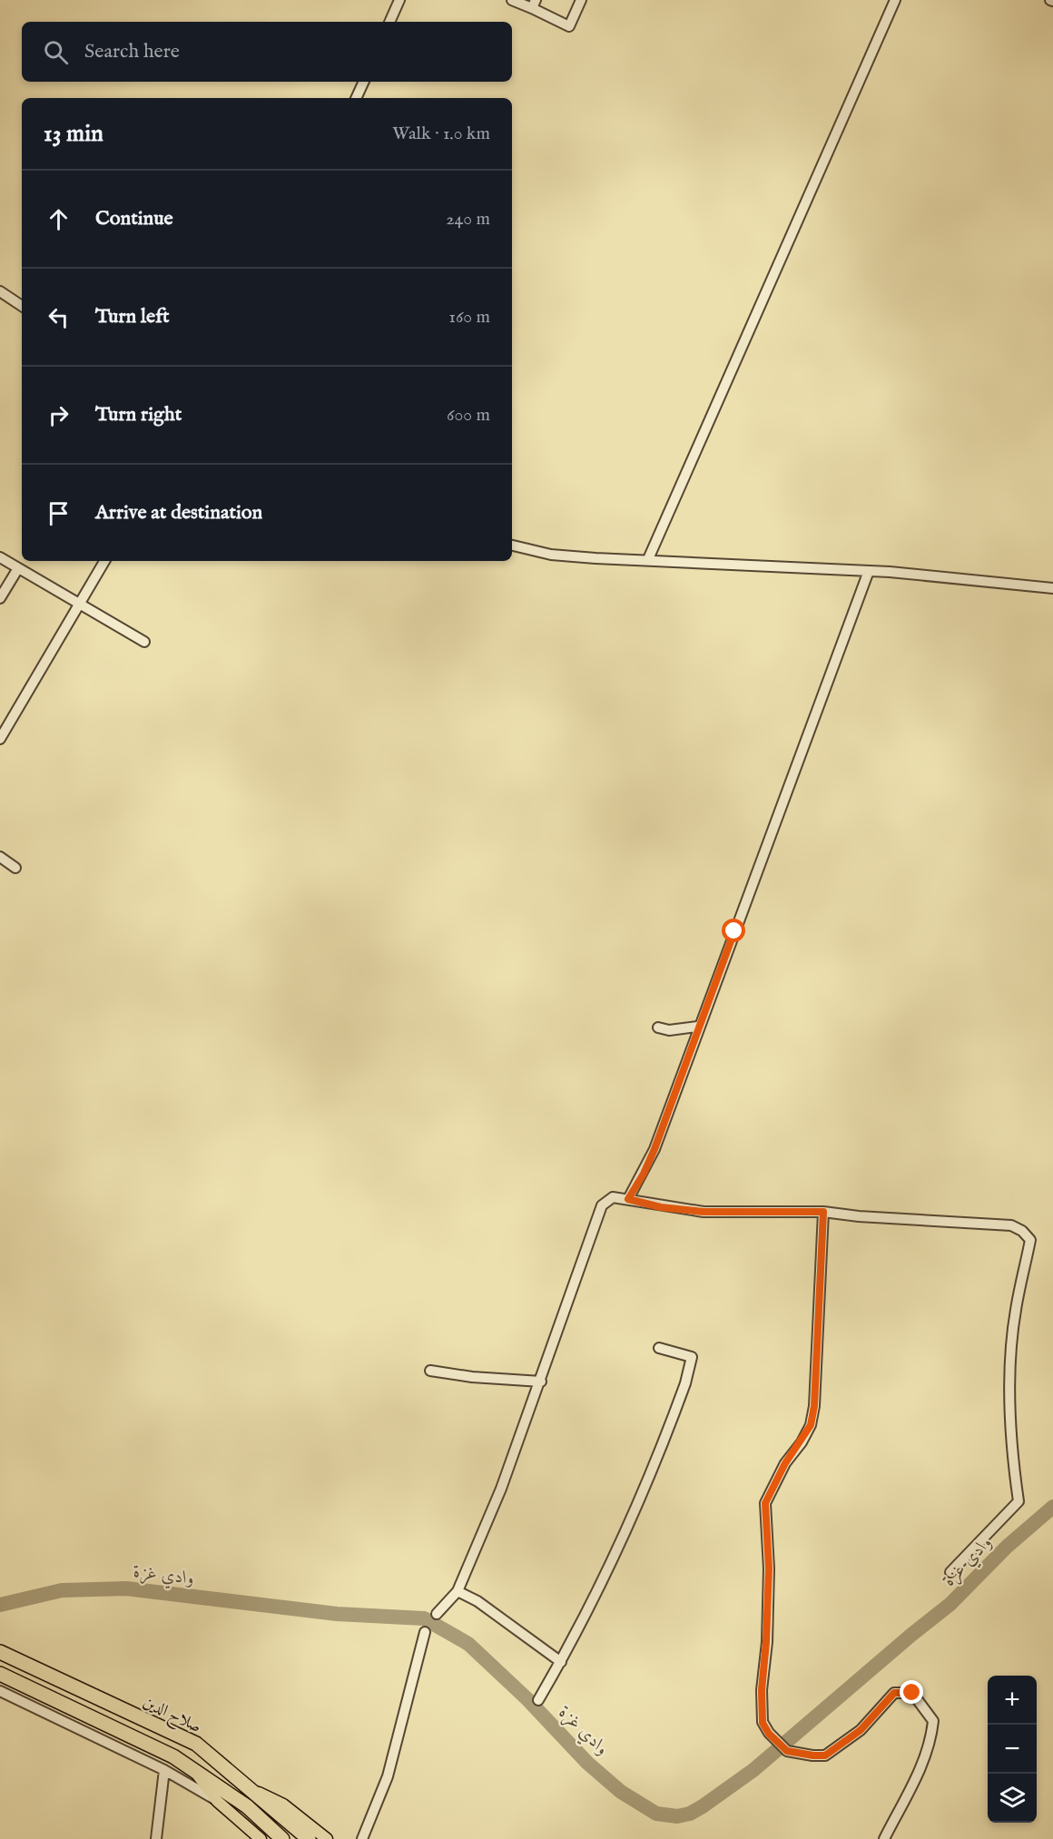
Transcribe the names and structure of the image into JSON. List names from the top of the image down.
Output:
{
  "streets": {
    "highway": ["صلاح الدين"]
  },
  "water": ["وادي غزة"],
  "page": {
    "search": "Search here",
    "heading": ["13 min", "Walk · 1.0 km"],
    "list": [
      ["Continue", "240 m"],
      ["Turn left", "160 m"],
      ["Turn right", "600 m"],
      "Arrive at destination"
    ],
    "map_buttons": ["+", "−"]
  }
}
